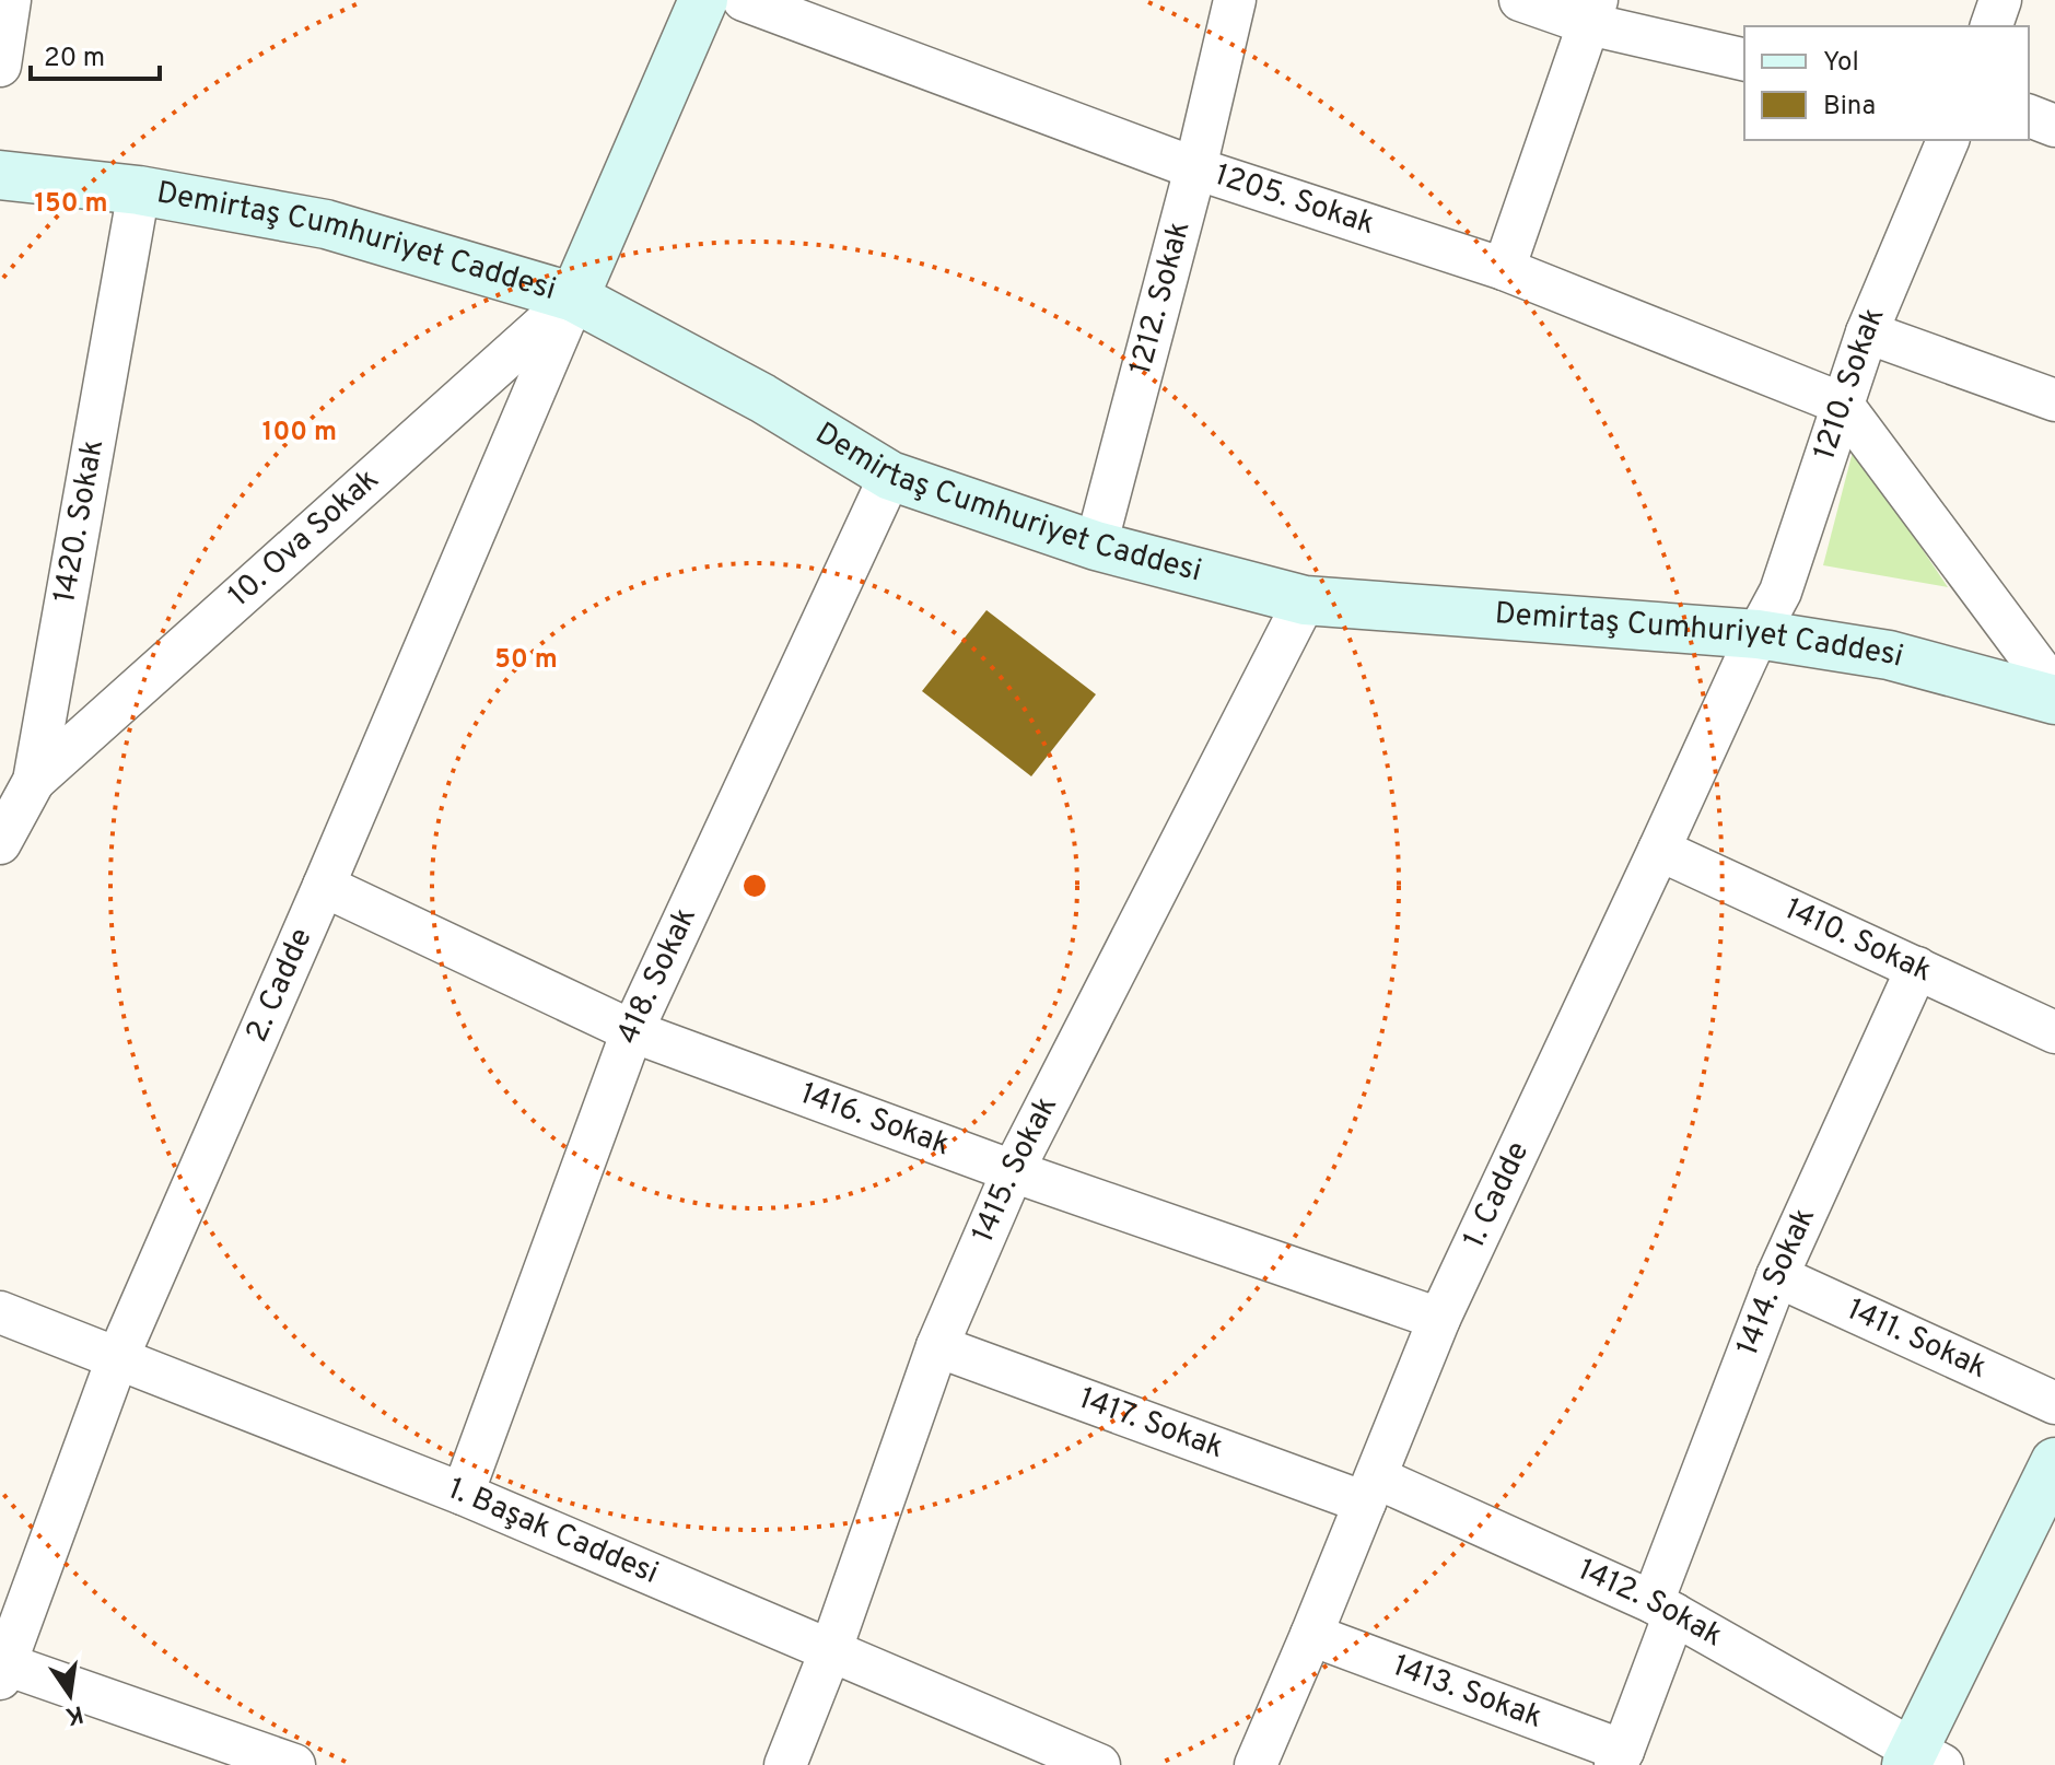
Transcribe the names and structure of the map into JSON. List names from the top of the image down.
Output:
{
  "streets": {
    "main road": ["Demirtaş Cumhuriyet Caddesi"],
    "street": [
      "1205. Sokak",
      "1212. Sokak",
      "1210. Sokak",
      "1420. Sokak",
      "10. Ova Sokak",
      "1410. Sokak",
      "418. Sokak",
      "2. Cadde",
      "1416. Sokak",
      "1415. Sokak",
      "1. Cadde",
      "1414. Sokak",
      "1411. Sokak",
      "1417. Sokak",
      "1. Başak Caddesi",
      "1412. Sokak",
      "1413. Sokak"
    ]
  },
  "crossings": [
    ["1205. Sokak", "1212. Sokak"],
    ["1205. Sokak", "1210. Sokak"],
    ["Demirtaş Cumhuriyet Caddesi", "1212. Sokak"],
    ["Demirtaş Cumhuriyet Caddesi", "1210. Sokak"],
    ["Demirtaş Cumhuriyet Caddesi", "1420. Sokak"],
    ["Demirtaş Cumhuriyet Caddesi", "10. Ova Sokak"],
    ["Demirtaş Cumhuriyet Caddesi", "418. Sokak"],
    ["Demirtaş Cumhuriyet Caddesi", "2. Cadde"],
    ["Demirtaş Cumhuriyet Caddesi", "1415. Sokak"],
    ["Demirtaş Cumhuriyet Caddesi", "1. Cadde"],
    ["1210. Sokak", "1. Cadde"],
    ["1420. Sokak", "10. Ova Sokak"],
    ["10. Ova Sokak", "2. Cadde"],
    ["1410. Sokak", "1. Cadde"],
    ["1410. Sokak", "1414. Sokak"],
    ["418. Sokak", "1416. Sokak"],
    ["418. Sokak", "1. Başak Caddesi"],
    ["2. Cadde", "1416. Sokak"],
    ["2. Cadde", "1. Başak Caddesi"],
    ["1416. Sokak", "1415. Sokak"],
    ["1416. Sokak", "1. Cadde"],
    ["1415. Sokak", "1417. Sokak"],
    ["1415. Sokak", "1. Başak Caddesi"],
    ["1. Cadde", "1417. Sokak"],
    ["1. Cadde", "1412. Sokak"],
    ["1. Cadde", "1413. Sokak"],
    ["1414. Sokak", "1411. Sokak"],
    ["1414. Sokak", "1412. Sokak"],
    ["1414. Sokak", "1413. Sokak"],
    ["1417. Sokak", "1412. Sokak"]
  ],
  "legend": ["Yol", "Bina"],
  "scale_bar": "20 m",
  "north": "bottom",
  "rings": ["150 m", "100 m", "50 m"]
}
